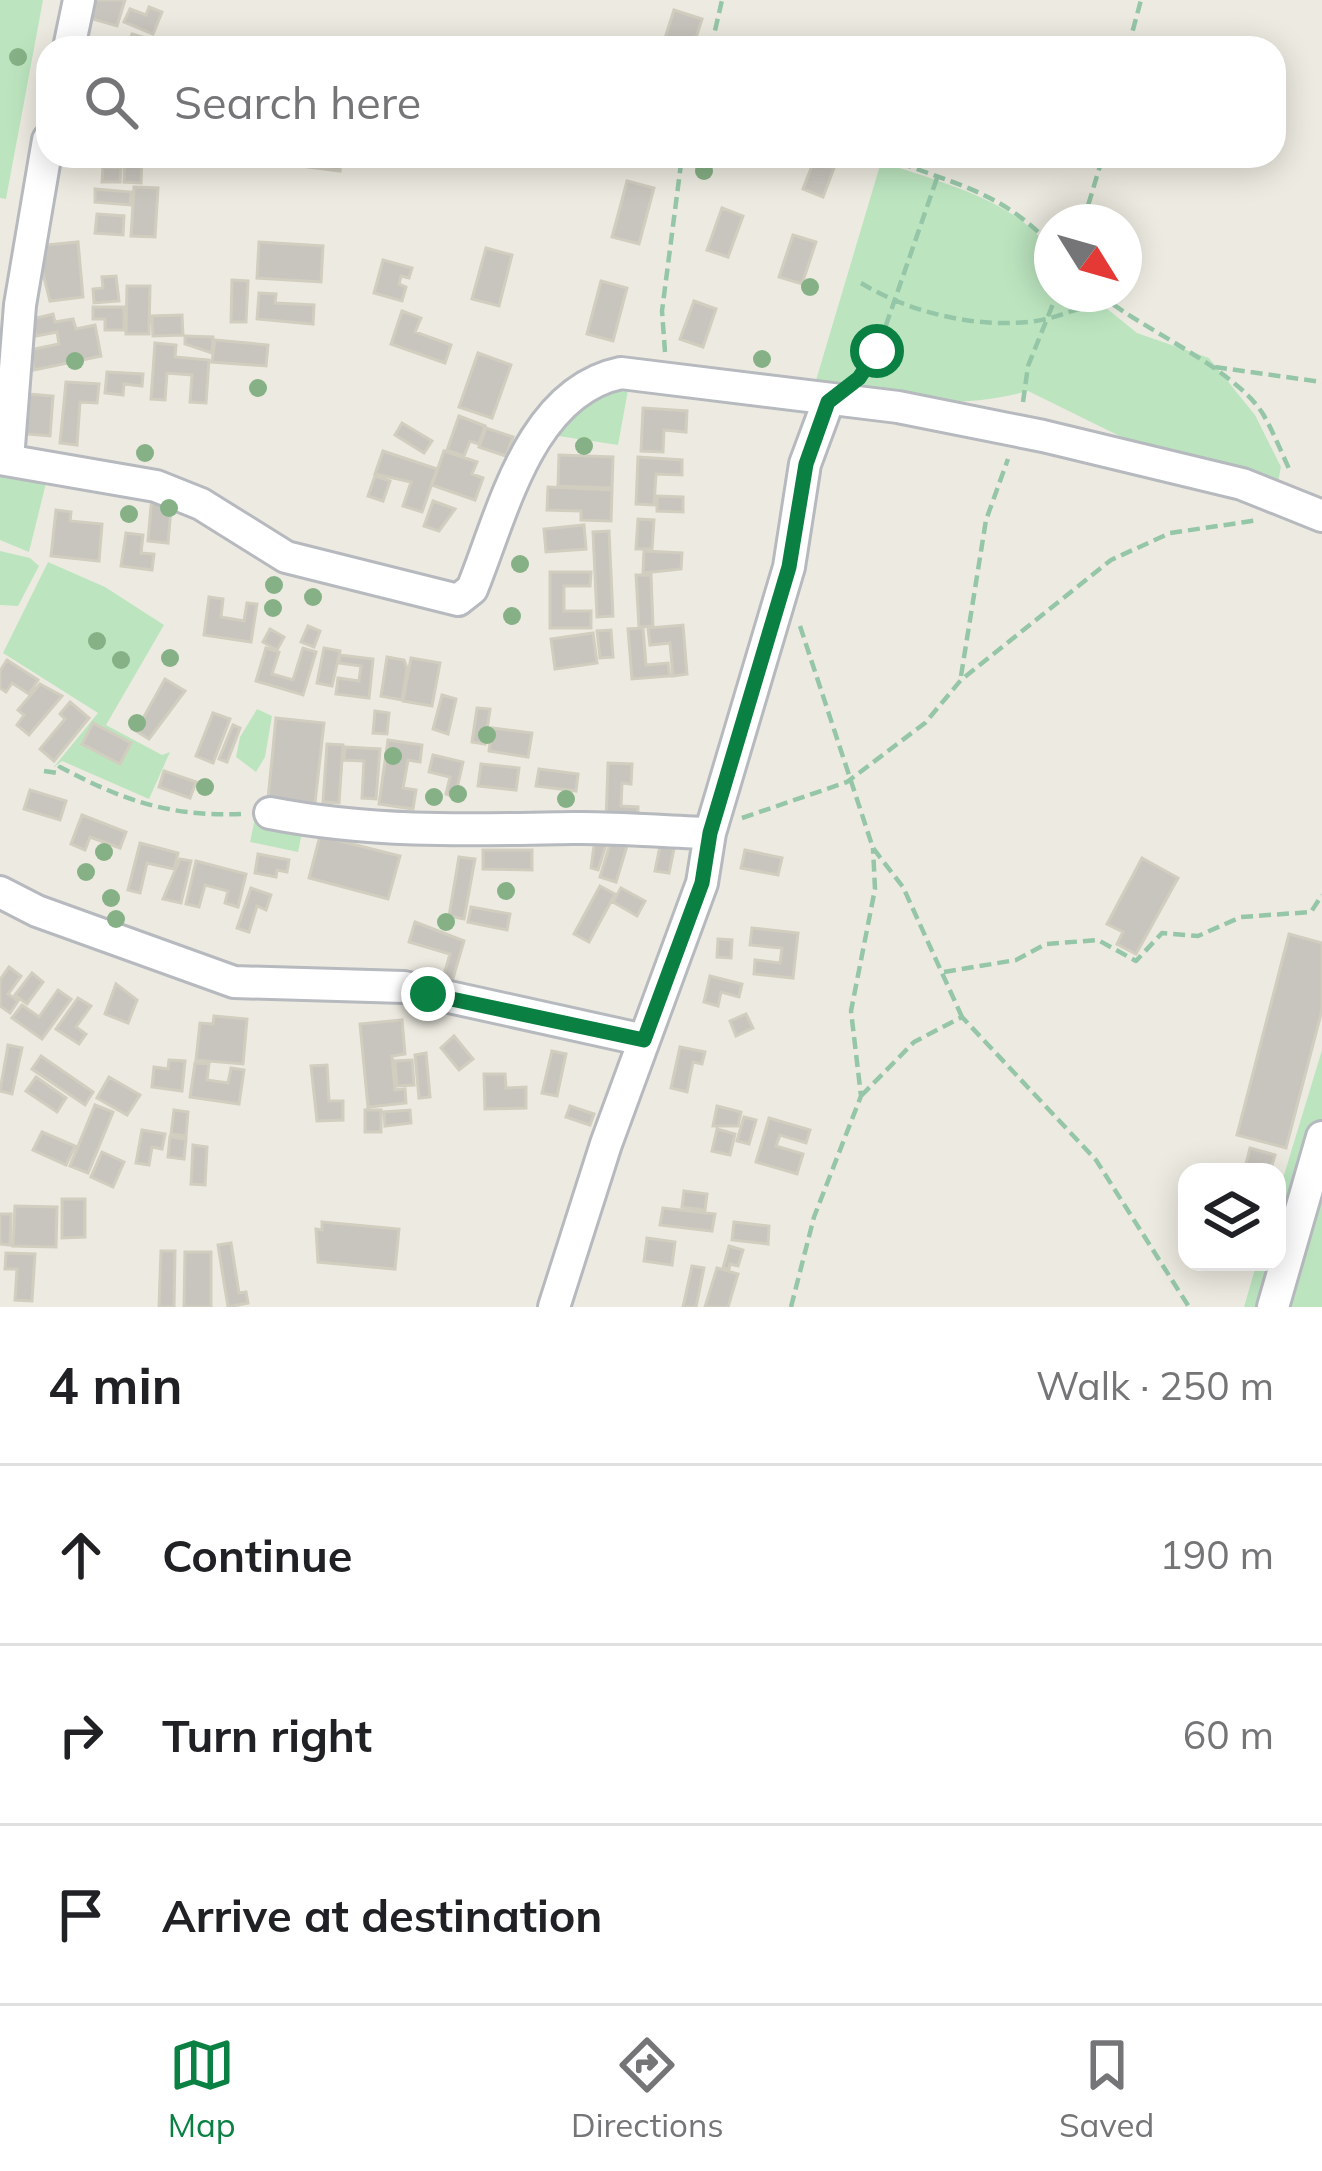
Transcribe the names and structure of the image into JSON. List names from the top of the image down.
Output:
{
  "north": "bottom right",
  "page": {
    "search": "Search here",
    "heading": ["4 min", "Walk · 250 m"],
    "list": [
      ["Continue", "190 m"],
      ["Turn right", "60 m"],
      "Arrive at destination"
    ],
    "nav": ["Map", "Directions", "Saved"]
  }
}
